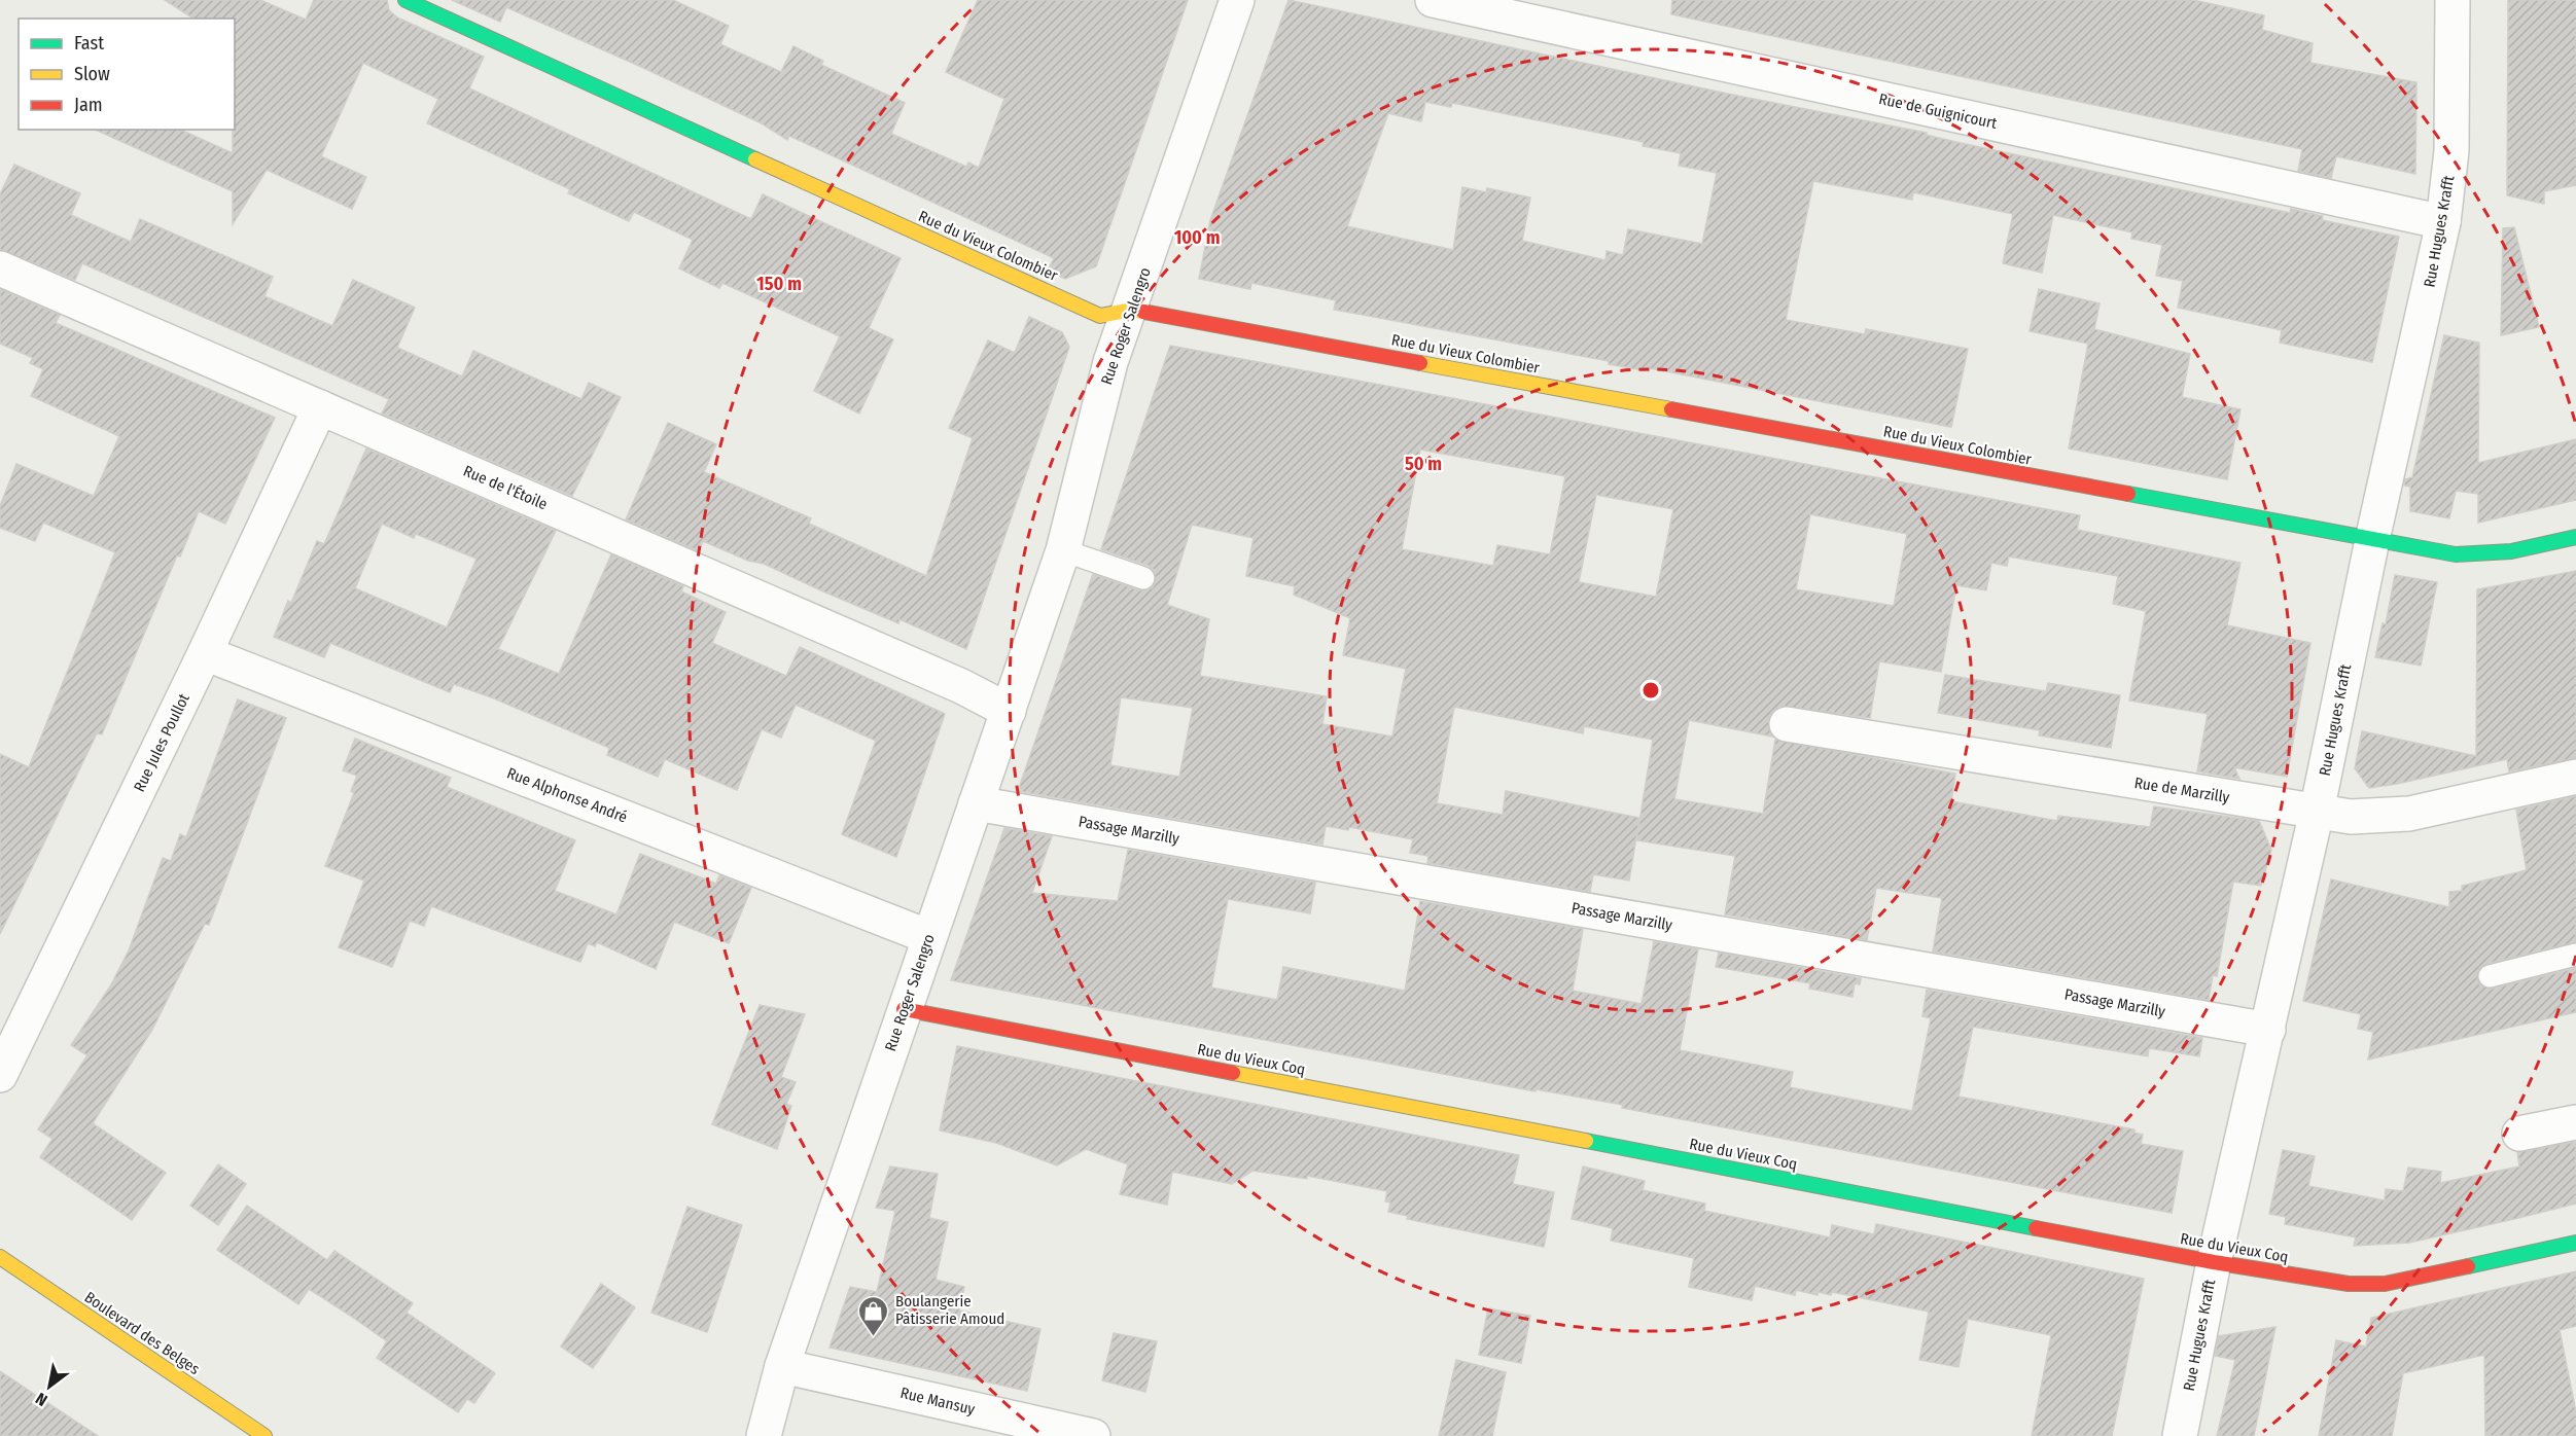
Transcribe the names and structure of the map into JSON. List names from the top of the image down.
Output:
{
  "streets": {
    "street": [
      "Rue de Guignicourt",
      "Rue Hugues Krafft",
      "Rue du Vieux Colombier",
      "Rue Roger Salengro",
      "Rue de l'Étoile",
      "Rue Jules Poullot",
      "Rue de Marzilly",
      "Rue Alphonse André",
      "Passage Marzilly",
      "Rue du Vieux Coq",
      "Boulevard des Belges",
      "Rue Mansuy"
    ]
  },
  "crossings": [
    ["Rue de Guignicourt", "Rue Hugues Krafft"],
    ["Rue Hugues Krafft", "Rue du Vieux Colombier"],
    ["Rue Hugues Krafft", "Rue de Marzilly"],
    ["Rue Hugues Krafft", "Passage Marzilly"],
    ["Rue Hugues Krafft", "Rue du Vieux Coq"],
    ["Rue du Vieux Colombier", "Rue Roger Salengro"],
    ["Rue Roger Salengro", "Rue de l'Étoile"],
    ["Rue Roger Salengro", "Rue Alphonse André"],
    ["Rue Roger Salengro", "Passage Marzilly"],
    ["Rue Roger Salengro", "Rue du Vieux Coq"],
    ["Rue Roger Salengro", "Rue Mansuy"],
    ["Rue de l'Étoile", "Rue Jules Poullot"],
    ["Rue Jules Poullot", "Rue Alphonse André"]
  ],
  "places": {
    "shop": ["Boulangerie Pâtisserie Amoud"]
  },
  "legend": ["Fast", "Slow", "Jam"],
  "north": "bottom left",
  "rings": ["100 m", "150 m", "50 m"]
}
